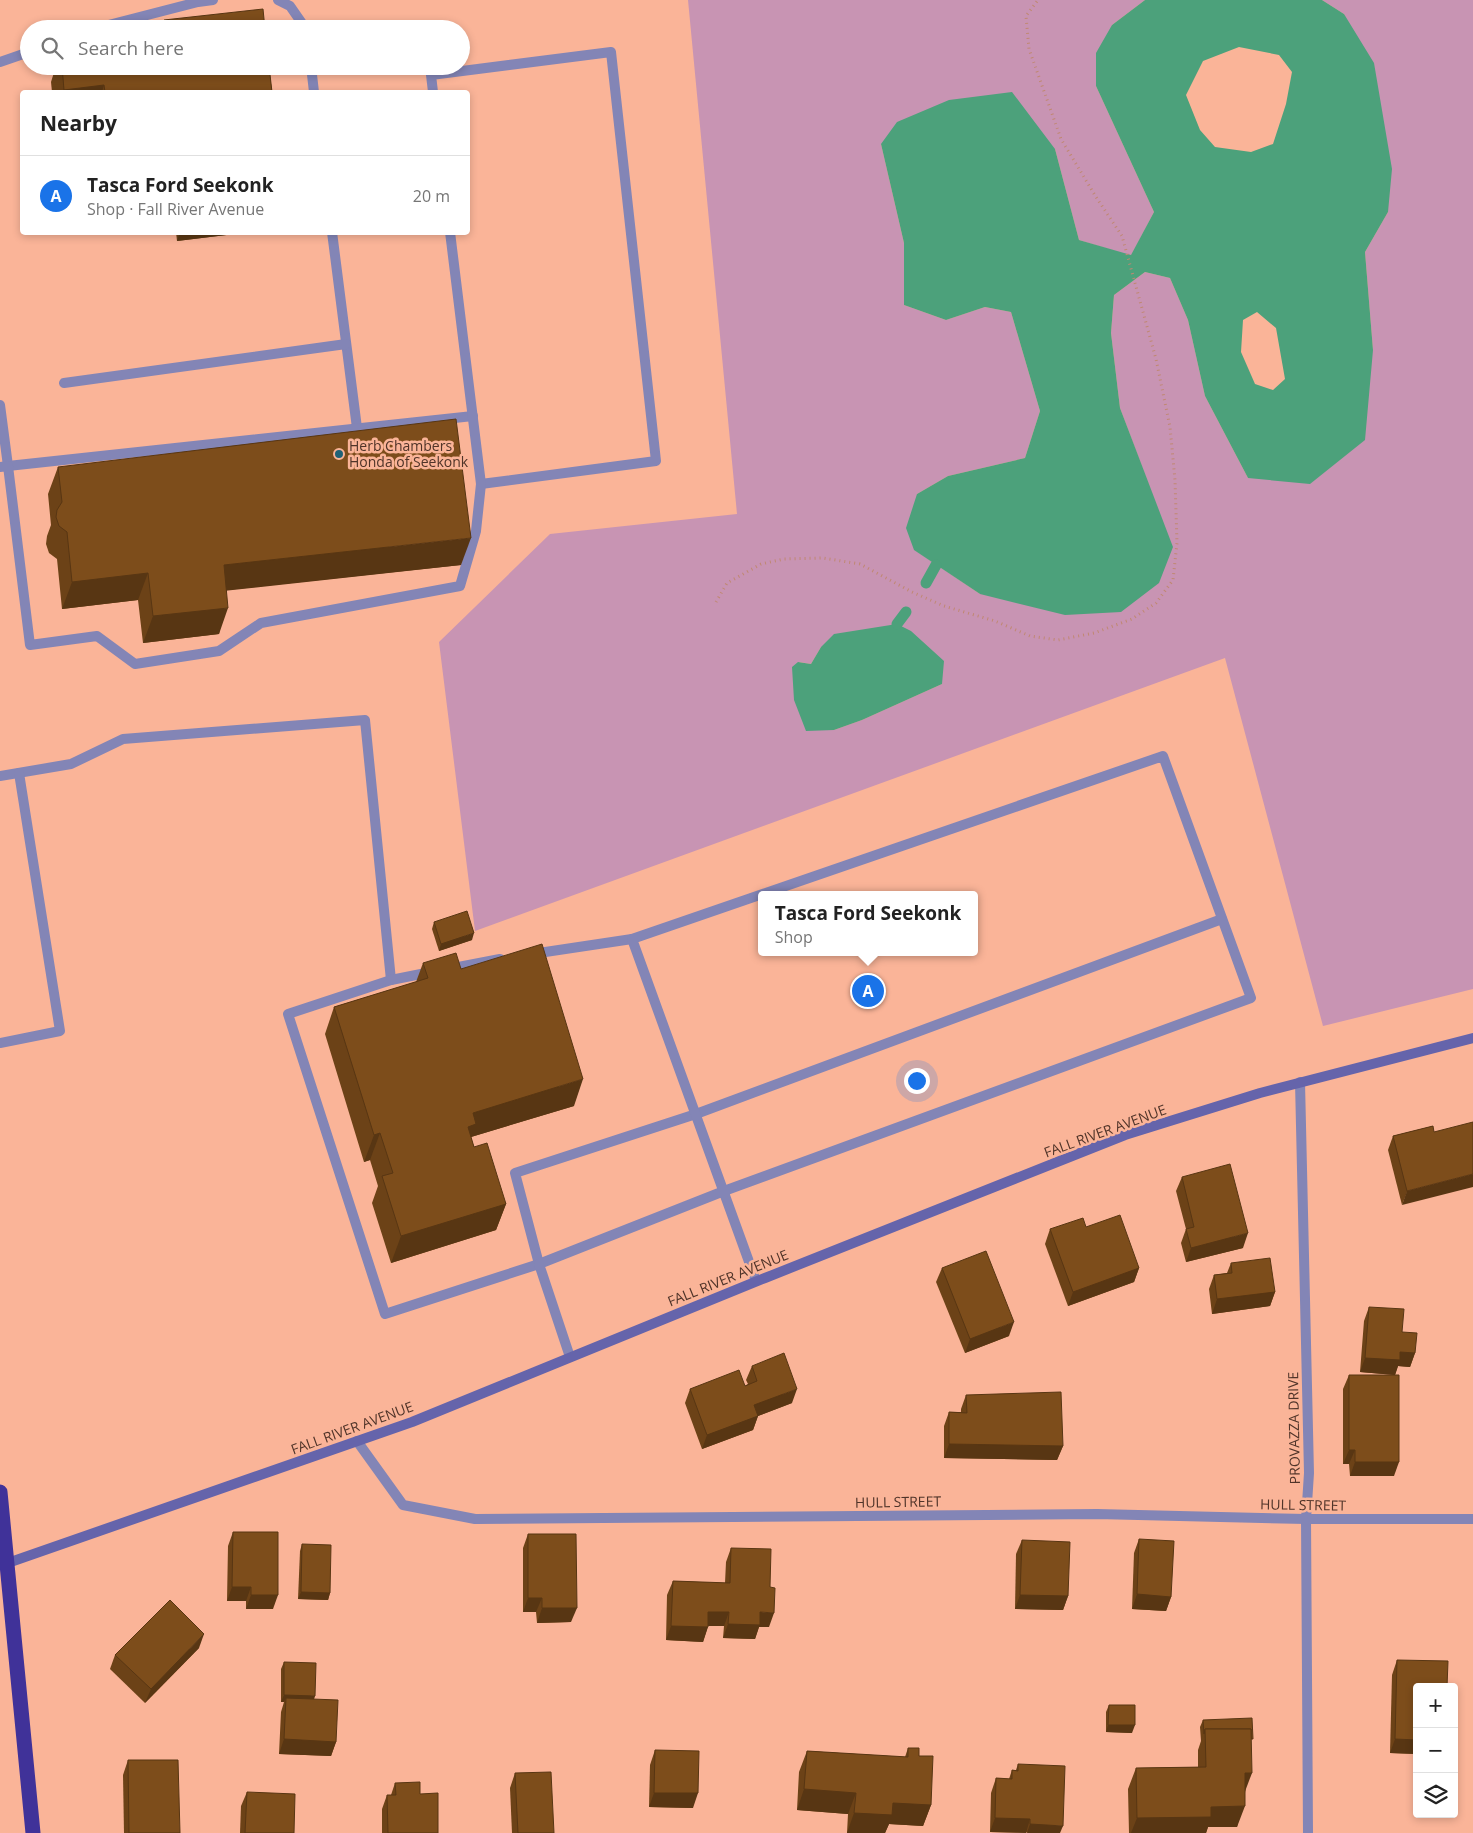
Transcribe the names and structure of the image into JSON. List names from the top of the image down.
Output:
{
  "streets": {
    "main road": ["FALL RIVER AVENUE"],
    "street": ["PROVAZZA DRIVE", "HULL STREET"]
  },
  "crossings": [
    ["FALL RIVER AVENUE", "PROVAZZA DRIVE"],
    ["FALL RIVER AVENUE", "HULL STREET"],
    ["PROVAZZA DRIVE", "HULL STREET"]
  ],
  "places": ["Herb Chambers Honda of Seekonk"],
  "page": {
    "search": "Search here",
    "heading": "Nearby",
    "list": [
      {
        "mark": "A",
        "name": "Tasca Ford Seekonk",
        "note": "Shop · Fall River Avenue",
        "value": "20 m"
      }
    ],
    "popup": ["Tasca Ford Seekonk", "Shop"],
    "pins": "A",
    "map_buttons": ["+", "−"]
  }
}
